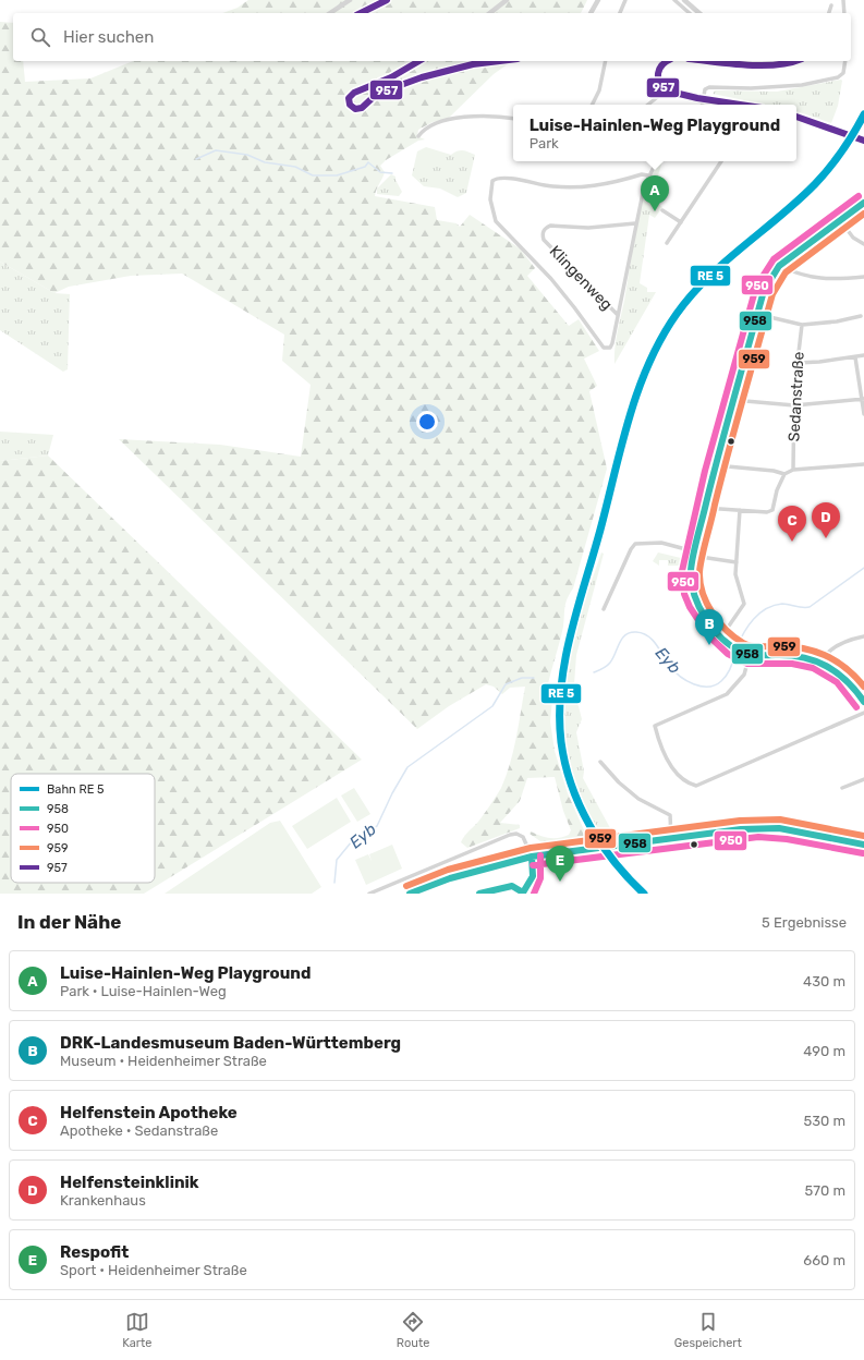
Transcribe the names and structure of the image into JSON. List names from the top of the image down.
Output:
{
  "streets": {
    "street": ["Klingenweg", "Sedanstraße"]
  },
  "water": ["Eyb"],
  "lines": [
    "transit line 957",
    "transit line 950",
    "transit line 958",
    "transit line 959"
  ],
  "legend": [
    "Bahn RE 5",
    "958",
    "950",
    "959",
    "957"
  ],
  "page": {
    "search": "Hier suchen",
    "popup": ["Luise-Hainlen-Weg Playground", "Park"],
    "pins": [
      "A",
      "D",
      "C",
      "B",
      "E"
    ],
    "heading": ["In der Nähe", "5 Ergebnisse"],
    "list": [
      {
        "mark": "A",
        "name": "Luise-Hainlen-Weg Playground",
        "note": "Park · Luise-Hainlen-Weg",
        "value": "430 m"
      },
      {
        "mark": "B",
        "name": "DRK-Landesmuseum Baden-Württemberg",
        "note": "Museum · Heidenheimer Straße",
        "value": "490 m"
      },
      {
        "mark": "C",
        "name": "Helfenstein Apotheke",
        "note": "Apotheke · Sedanstraße",
        "value": "530 m"
      },
      {
        "mark": "D",
        "name": "Helfensteinklinik",
        "note": "Krankenhaus",
        "value": "570 m"
      },
      {
        "mark": "E",
        "name": "Respofit",
        "note": "Sport · Heidenheimer Straße",
        "value": "660 m"
      }
    ],
    "nav": ["Karte", "Route", "Gespeichert"]
  }
}
